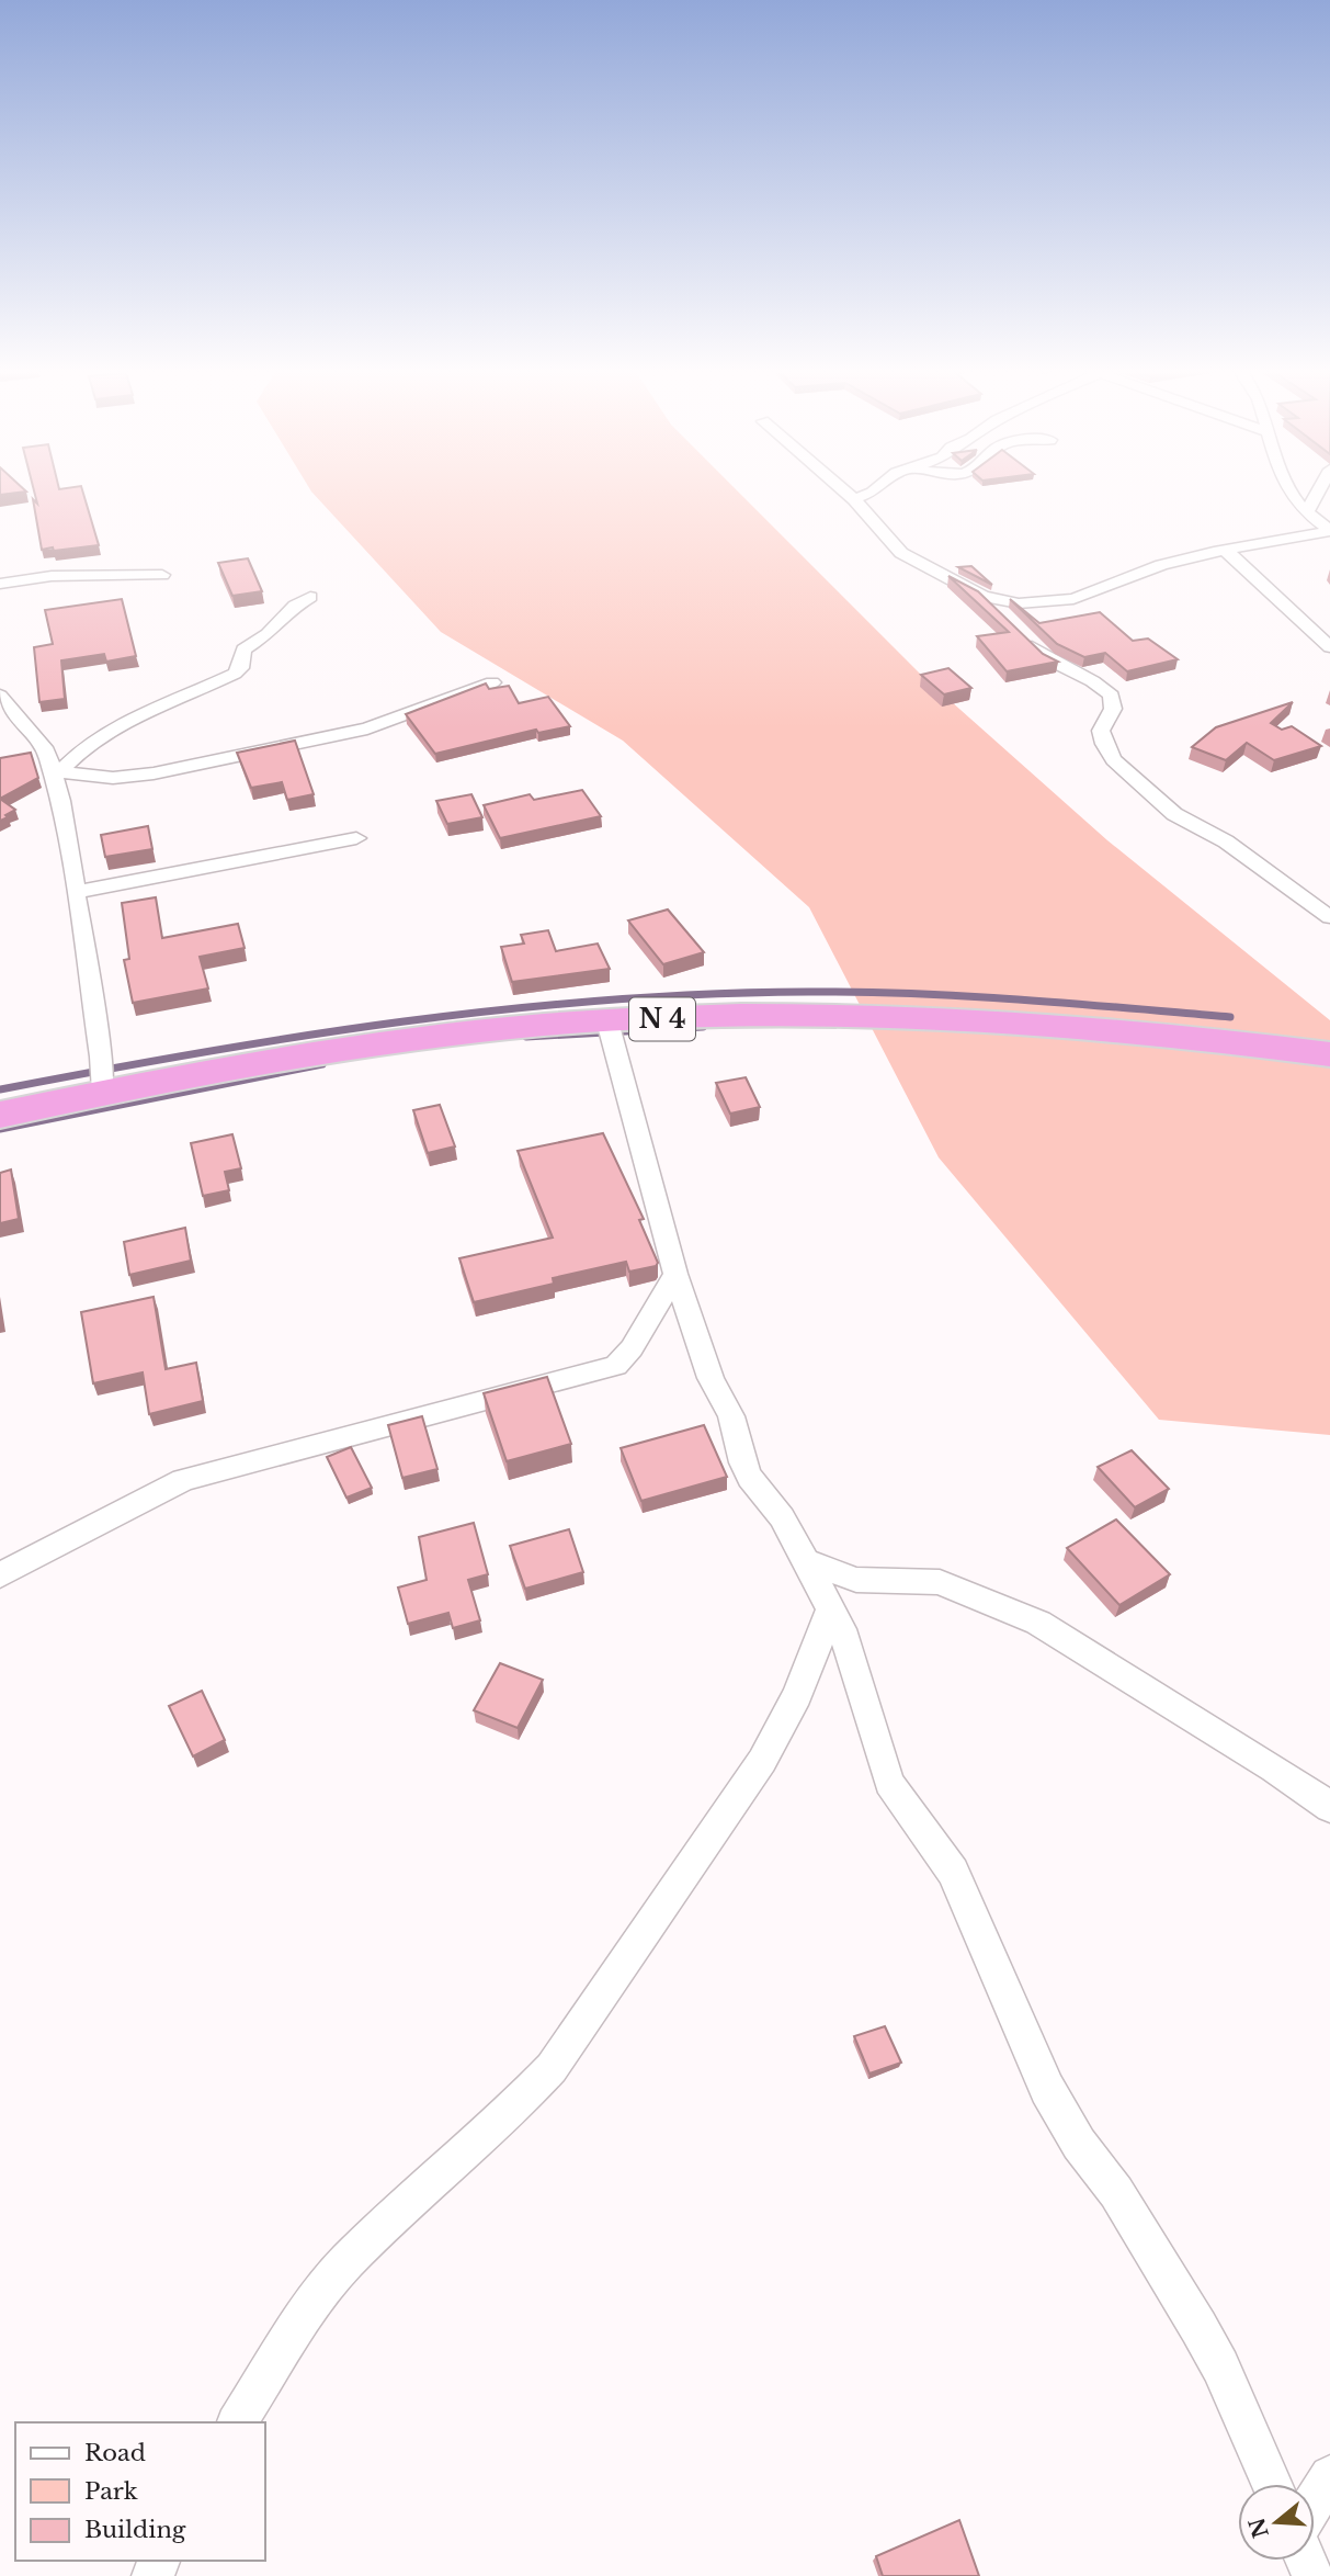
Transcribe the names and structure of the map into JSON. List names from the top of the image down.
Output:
{
  "streets": {
    "highway": ["N 4"]
  },
  "legend": ["Road", "Park", "Building"],
  "north": "left"
}
